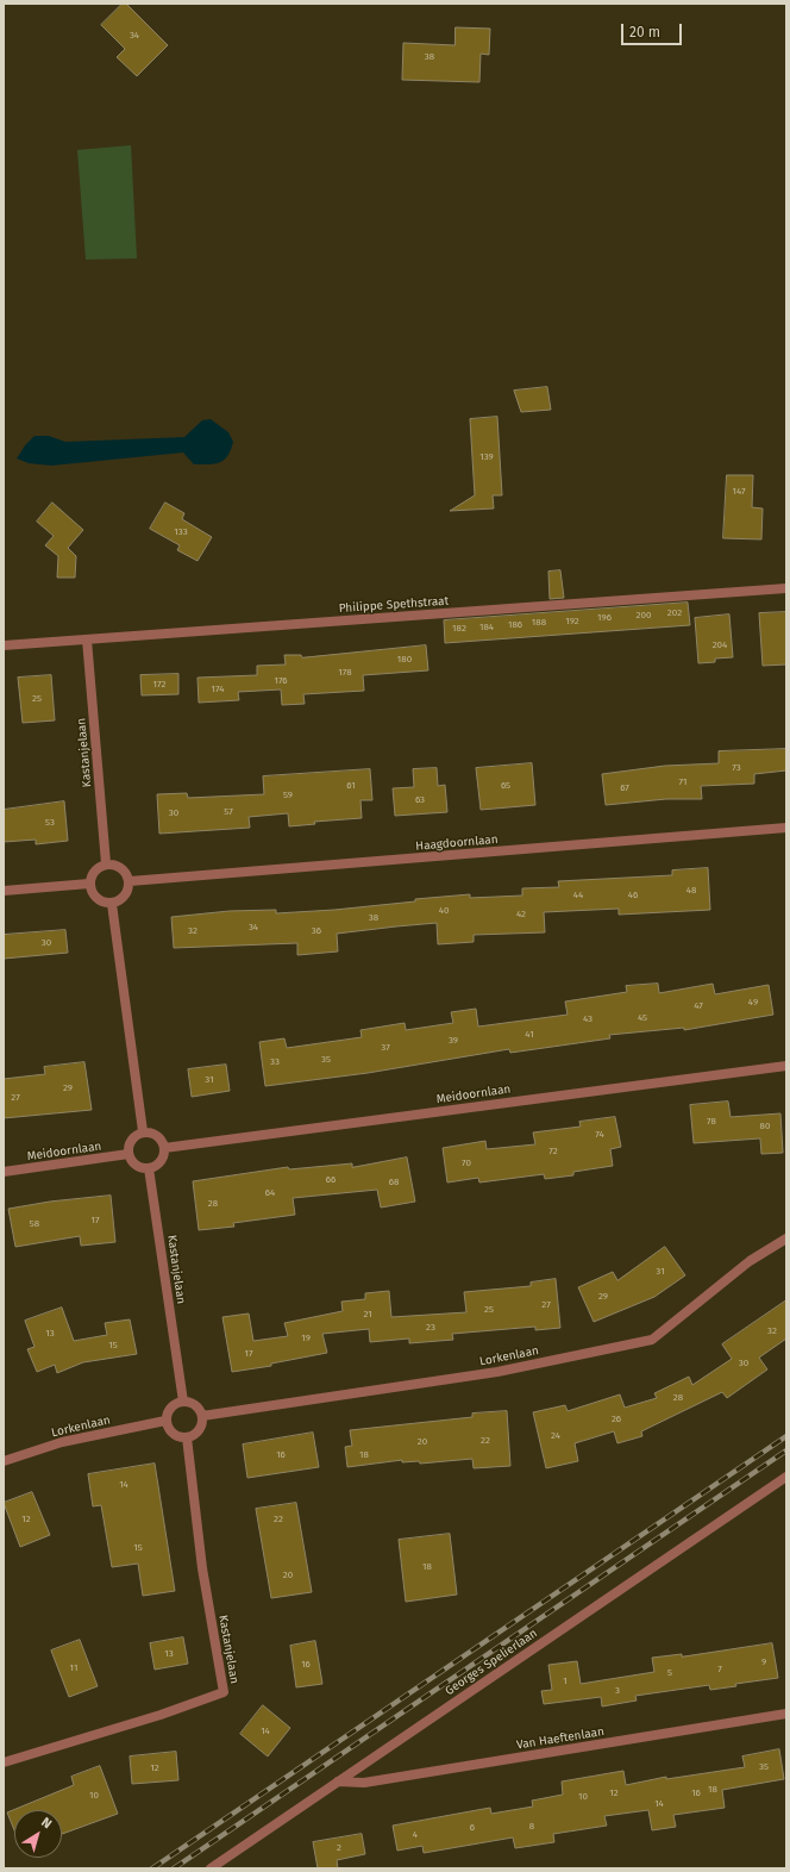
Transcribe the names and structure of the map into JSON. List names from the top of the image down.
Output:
{
  "streets": {
    "street": [
      "Philippe Spethstraat",
      "Kastanjelaan",
      "Haagdoornlaan",
      "Meidoornlaan",
      "Lorkenlaan",
      "Georges Spelierlaan",
      "Van Haeftenlaan"
    ]
  },
  "crossings": [
    ["Philippe Spethstraat", "Kastanjelaan"],
    ["Kastanjelaan", "Haagdoornlaan"],
    ["Kastanjelaan", "Meidoornlaan"],
    ["Kastanjelaan", "Lorkenlaan"],
    ["Georges Spelierlaan", "Van Haeftenlaan"]
  ],
  "house_numbers": [
    "34",
    "38",
    "139",
    "147",
    "133",
    "202",
    "200",
    "196",
    "192",
    "188",
    "186",
    "184",
    "182",
    "204",
    "180",
    "178",
    "176",
    "172",
    "174",
    "25",
    "73",
    "71",
    "61",
    "65",
    "67",
    "59",
    "63",
    "57",
    "30",
    "53",
    "48",
    "44",
    "46",
    "40",
    "42",
    "38",
    "34",
    "32",
    "36",
    "30",
    "49",
    "47",
    "45",
    "43",
    "41",
    "39",
    "37",
    "35",
    "33",
    "31",
    "29",
    "27",
    "78",
    "80",
    "74",
    "72",
    "70",
    "66",
    "68",
    "64",
    "28",
    "17",
    "58",
    "31",
    "29",
    "27",
    "25",
    "21",
    "23",
    "32",
    "13",
    "19",
    "15",
    "17",
    "30",
    "28",
    "26",
    "24",
    "22",
    "20",
    "16",
    "18",
    "14",
    "12",
    "22",
    "15",
    "18",
    "20",
    "13",
    "9",
    "16",
    "11",
    "7",
    "5",
    "1",
    "3",
    "14",
    "35",
    "12",
    "18",
    "12",
    "16",
    "10",
    "10",
    "14",
    "8",
    "6",
    "4",
    "2"
  ],
  "scale_bar": "20 m",
  "north": "top right"
}
